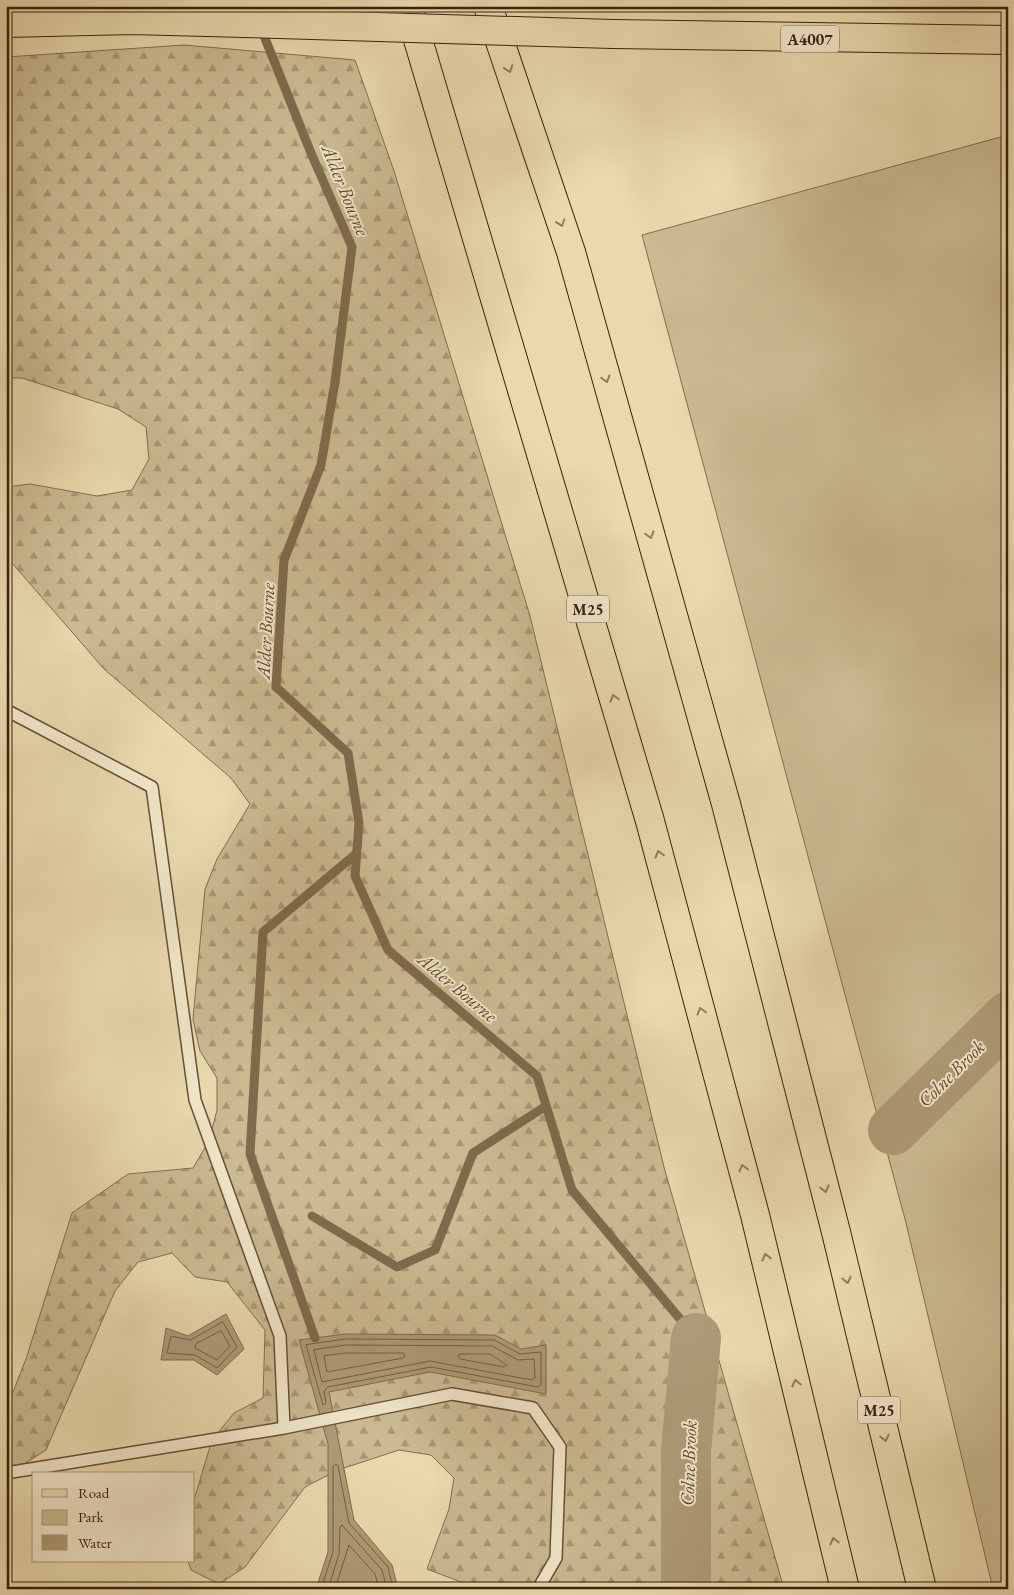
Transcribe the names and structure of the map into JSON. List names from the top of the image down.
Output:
{
  "streets": {
    "main road": ["A4007", "M25"]
  },
  "water": ["Alder Bourne", "Colne Brook"],
  "legend": ["Road", "Park", "Water"]
}
